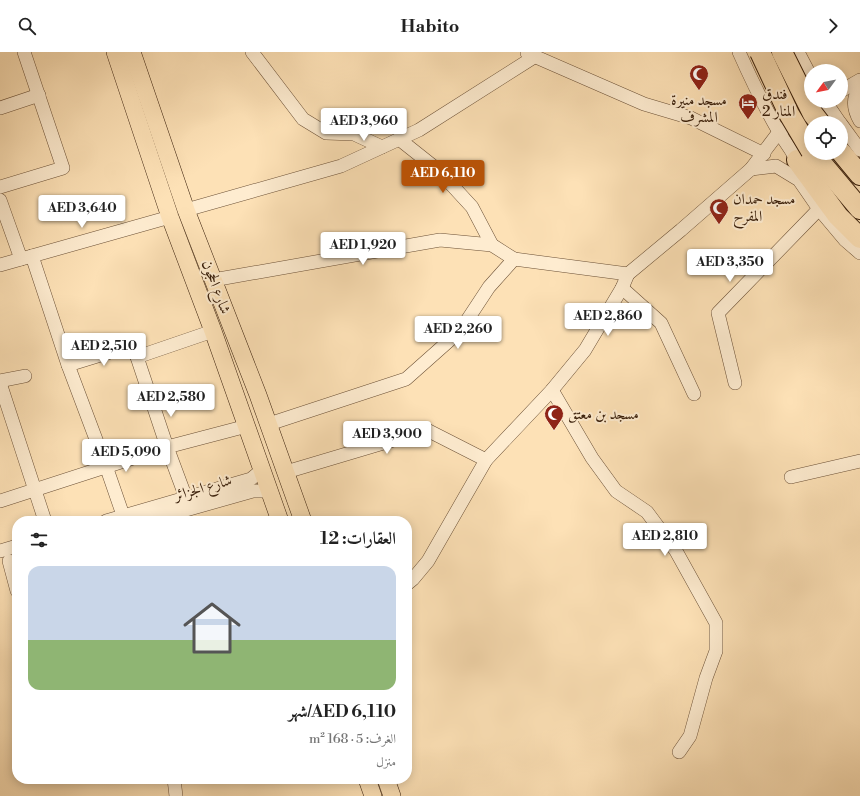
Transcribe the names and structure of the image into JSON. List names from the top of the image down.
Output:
{
  "streets": {
    "main road": ["شارع الحجون"],
    "street": ["شارع الجزائر"]
  },
  "crossings": [
    ["شارع الحجون", "شارع الجزائر"]
  ],
  "places": {
    "mosque": ["مسجد منيرة المشرف", "مسجد حمدان المفرح", "مسجد بن معتق"],
    "hotel": ["فندق المنار 2"]
  },
  "north": "bottom left",
  "page": {
    "header": "Habito",
    "price": [
      "AED 3,960",
      "AED 6,110",
      "AED 3,640",
      "AED 1,920",
      "AED 3,350",
      "AED 2,860",
      "AED 2,260",
      "AED 2,510",
      "AED 2,580",
      "AED 3,900",
      "AED 5,090",
      "AED 2,810"
    ],
    "heading": "العقارات: 12",
    "list": [
      {
        "name": "AED 6,110/شهر",
        "note": "الغرف: 5 · 168 m² · منزل"
      }
    ]
  }
}
